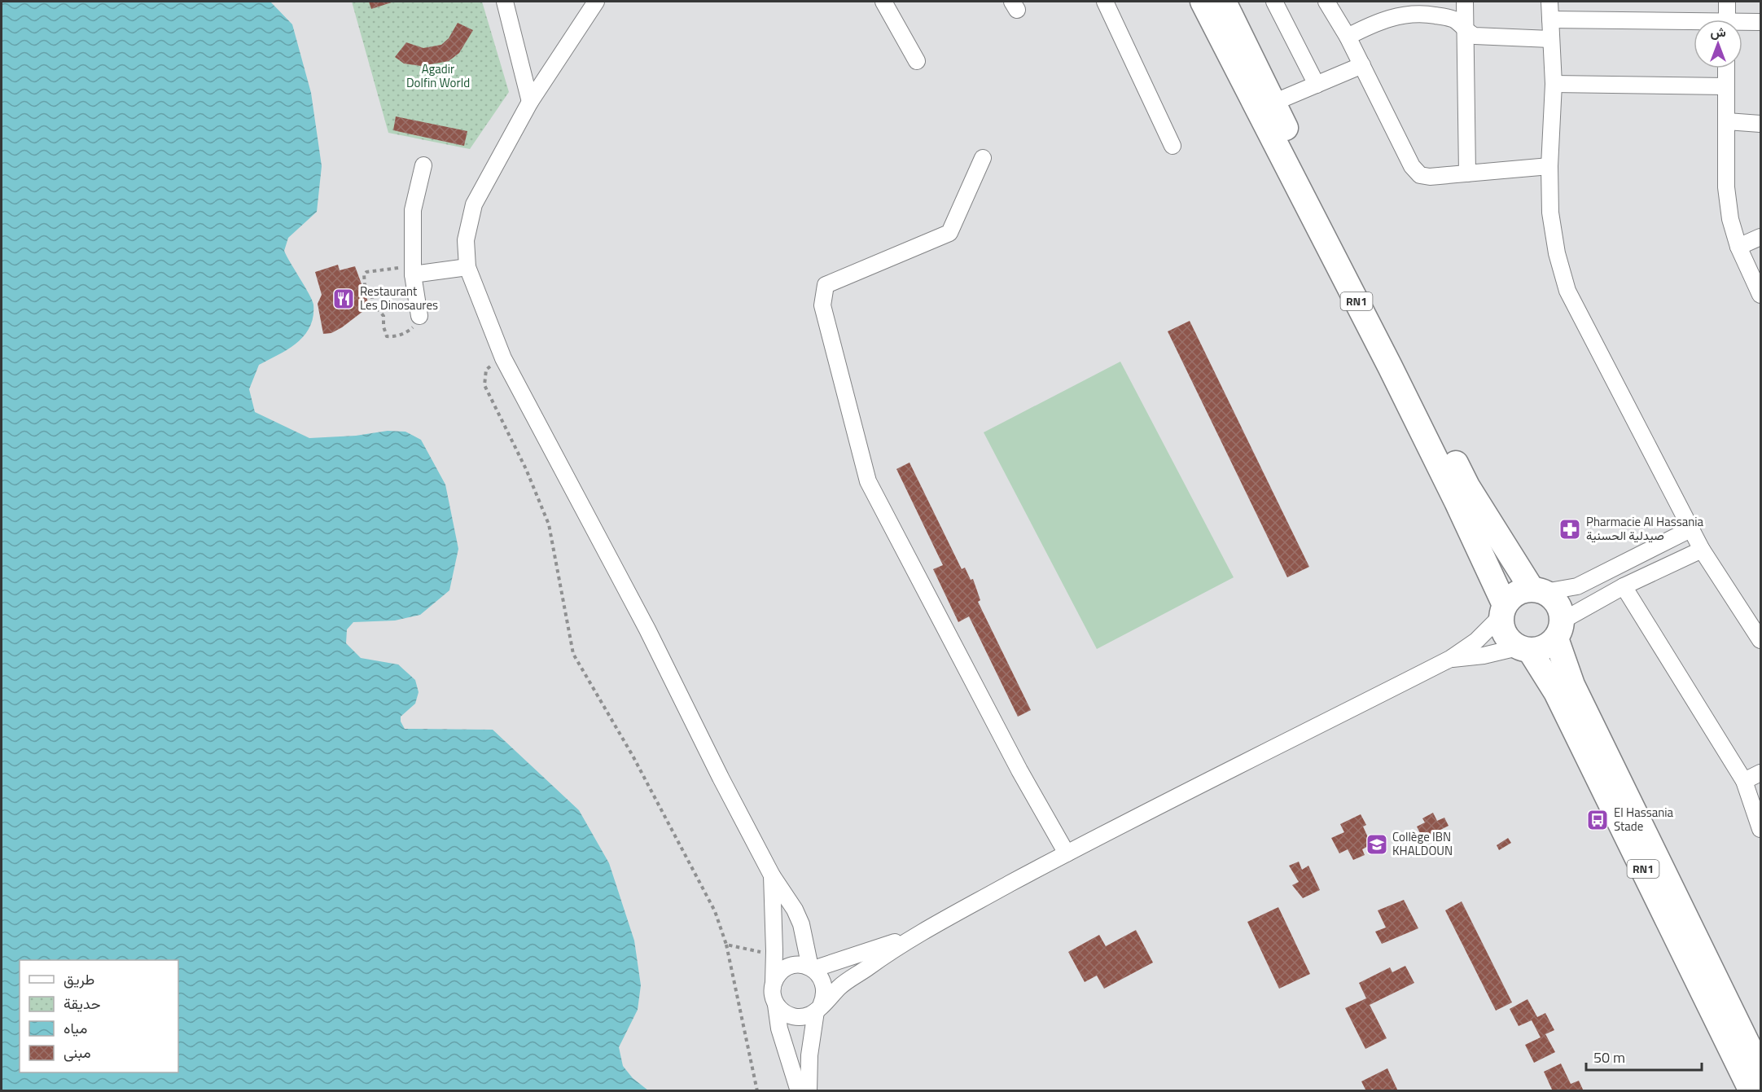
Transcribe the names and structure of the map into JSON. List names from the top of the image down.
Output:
{
  "streets": {
    "highway": ["RN1"]
  },
  "parks": ["Agadir Dolfin World"],
  "places": {
    "restaurant": ["Restaurant Les Dinosaures"],
    "pharmacy": ["Pharmacie Al Hassania صيدلية الحسنية"],
    "bus stop": ["El Hassania Stade"],
    "school or university": ["Collège IBN KHALDOUN"]
  },
  "legend": [
    "طريق",
    "حديقة",
    "مياه",
    "مبنى"
  ],
  "scale_bar": "50 m",
  "north": "top"
}
